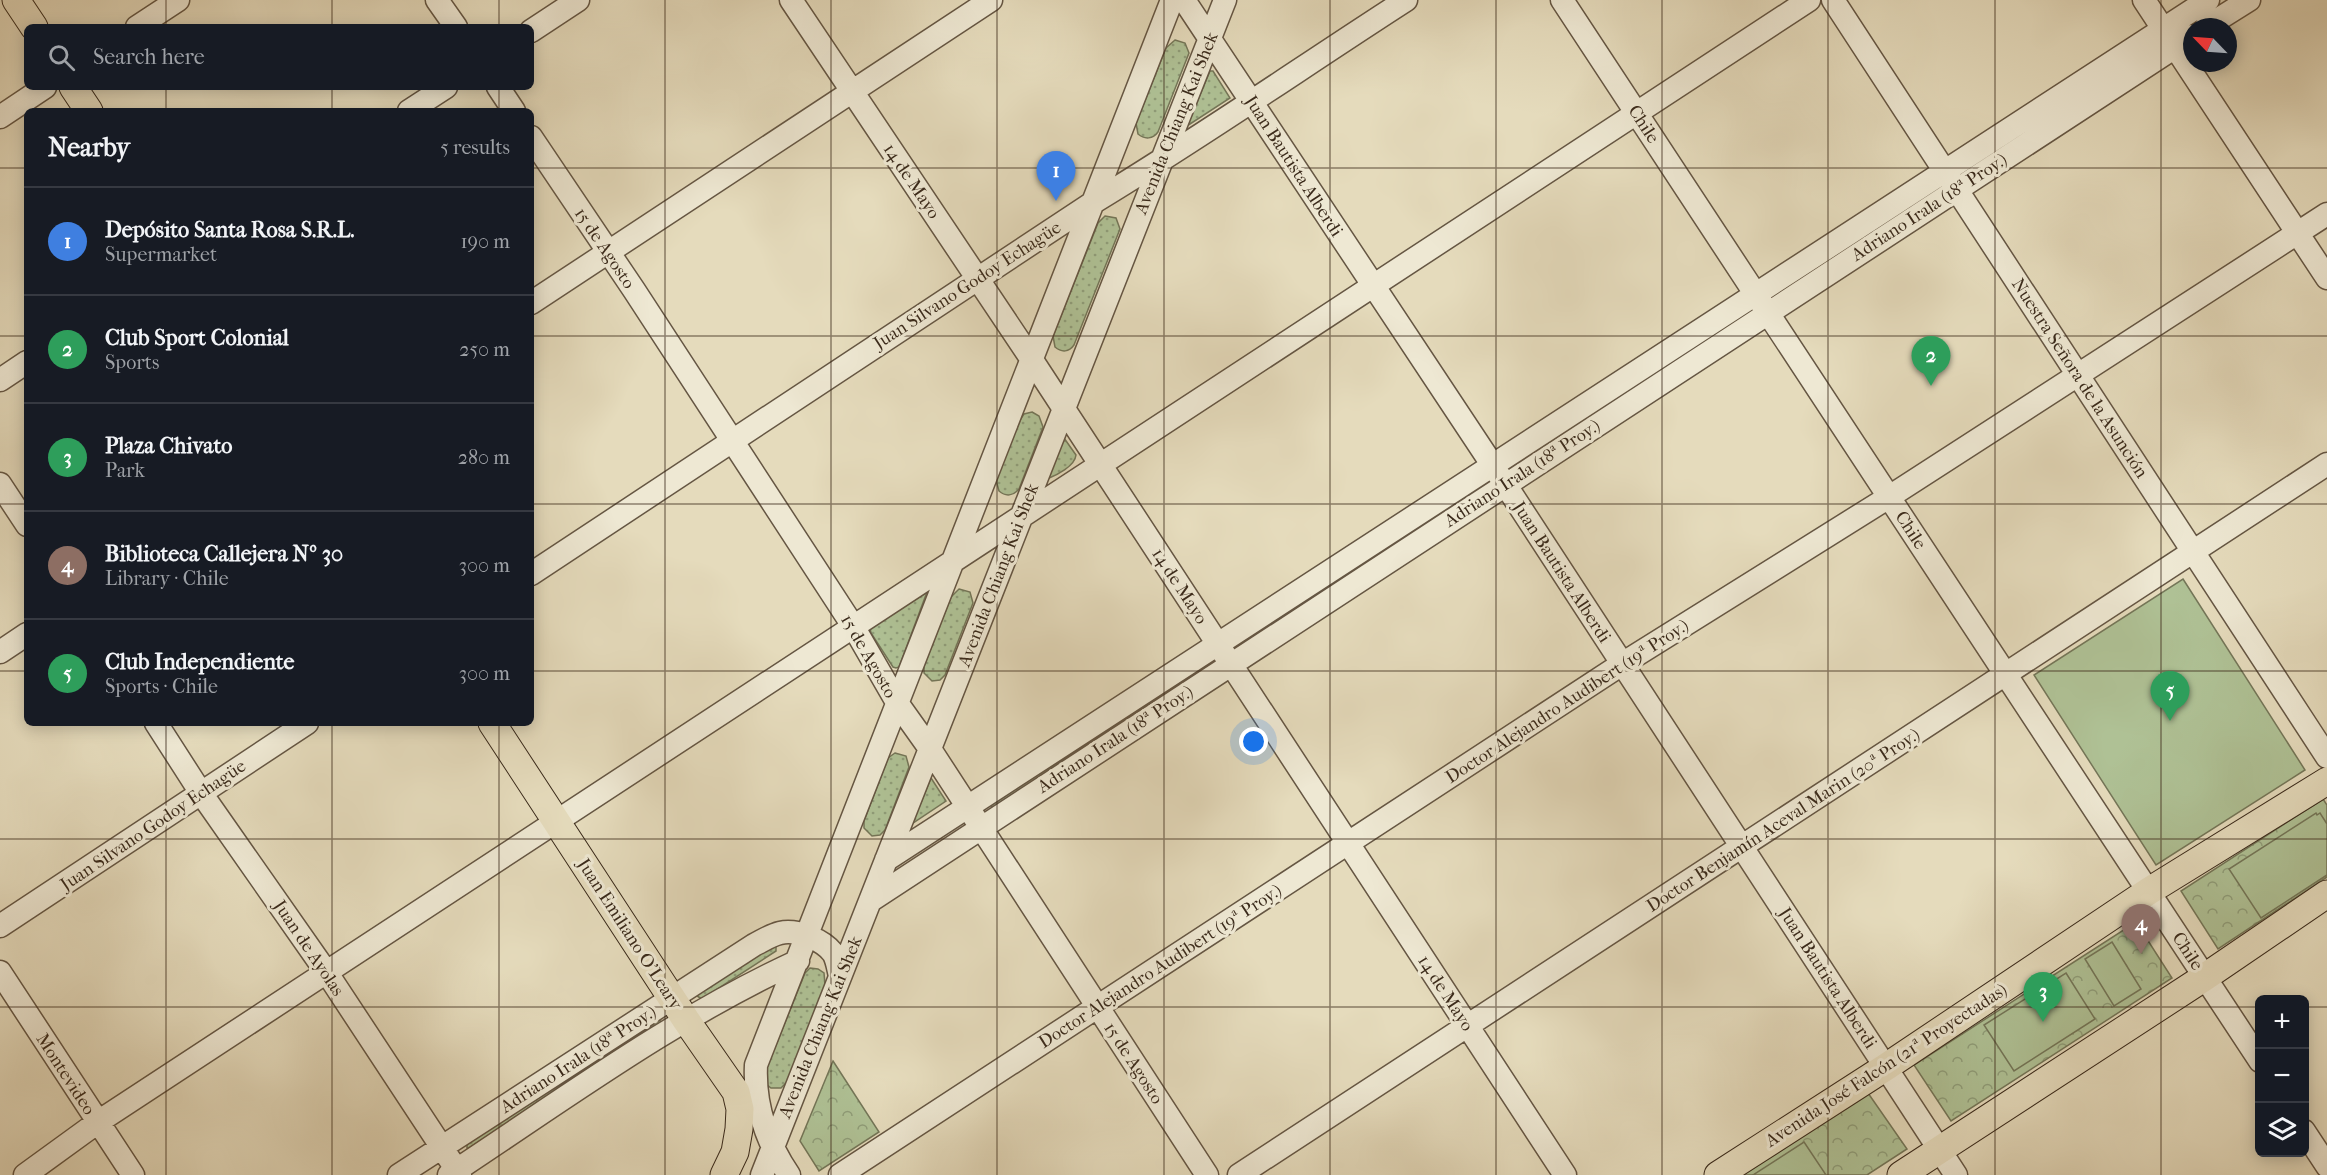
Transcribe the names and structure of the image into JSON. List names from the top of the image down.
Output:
{
  "streets": {
    "main road": ["Juan Emiliano O'Leary", "Avenida José Falcón (21ª Proyectadas)"],
    "street": [
      "Avenida Chiang Kai Shek",
      "Chile",
      "Juan Bautista Alberdi",
      "14 de Mayo",
      "Adriano Irala (18ª Proy.)",
      "15 de Agosto",
      "Juan Silvano Godoy Echagüe",
      "Nuestra Señora de la Asunción",
      "Doctor Alejandro Audibert (19ª Proy.)",
      "Doctor Benjamín Aceval Marin (20ª Proy.)",
      "Juan de Ayolas",
      "Montevideo"
    ]
  },
  "crossings": [
    ["Avenida Chiang Kai Shek", "Juan Bautista Alberdi"],
    ["Avenida Chiang Kai Shek", "14 de Mayo"],
    ["Avenida Chiang Kai Shek", "Adriano Irala (18ª Proy.)"],
    ["Avenida Chiang Kai Shek", "15 de Agosto"],
    ["Avenida Chiang Kai Shek", "Juan Silvano Godoy Echagüe"],
    ["Chile", "Adriano Irala (18ª Proy.)"],
    ["Chile", "Doctor Alejandro Audibert (19ª Proy.)"],
    ["Chile", "Doctor Benjamín Aceval Marin (20ª Proy.)"],
    ["Chile", "Avenida José Falcón (21ª Proyectadas)"],
    ["Juan Bautista Alberdi", "Adriano Irala (18ª Proy.)"],
    ["Juan Bautista Alberdi", "Juan Silvano Godoy Echagüe"],
    ["Juan Bautista Alberdi", "Doctor Alejandro Audibert (19ª Proy.)"],
    ["Juan Bautista Alberdi", "Doctor Benjamín Aceval Marin (20ª Proy.)"],
    ["Juan Bautista Alberdi", "Avenida José Falcón (21ª Proyectadas)"],
    ["14 de Mayo", "Adriano Irala (18ª Proy.)"],
    ["14 de Mayo", "Juan Silvano Godoy Echagüe"],
    ["14 de Mayo", "Doctor Alejandro Audibert (19ª Proy.)"],
    ["14 de Mayo", "Doctor Benjamín Aceval Marin (20ª Proy.)"],
    ["Adriano Irala (18ª Proy.)", "15 de Agosto"],
    ["Adriano Irala (18ª Proy.)", "Nuestra Señora de la Asunción"],
    ["Adriano Irala (18ª Proy.)", "Juan Emiliano O'Leary"],
    ["Adriano Irala (18ª Proy.)", "Juan de Ayolas"],
    ["15 de Agosto", "Juan Silvano Godoy Echagüe"],
    ["15 de Agosto", "Doctor Alejandro Audibert (19ª Proy.)"],
    ["Juan Silvano Godoy Echagüe", "Juan de Ayolas"],
    ["Nuestra Señora de la Asunción", "Doctor Alejandro Audibert (19ª Proy.)"],
    ["Nuestra Señora de la Asunción", "Doctor Benjamín Aceval Marin (20ª Proy.)"]
  ],
  "north": "top left",
  "page": {
    "search": "Search here",
    "heading": ["Nearby", "5 results"],
    "pins": [
      "1",
      "2",
      "5",
      "4",
      "3"
    ],
    "list": [
      {
        "mark": "1",
        "name": "Depósito Santa Rosa S.R.L.",
        "note": "Supermarket",
        "value": "190 m"
      },
      {
        "mark": "2",
        "name": "Club Sport Colonial",
        "note": "Sports",
        "value": "250 m"
      },
      {
        "mark": "3",
        "name": "Plaza Chivato",
        "note": "Park",
        "value": "280 m"
      },
      {
        "mark": "4",
        "name": "Biblioteca Callejera Nº 30",
        "note": "Library · Chile",
        "value": "300 m"
      },
      {
        "mark": "5",
        "name": "Club Independiente",
        "note": "Sports · Chile",
        "value": "300 m"
      }
    ],
    "map_buttons": ["+", "−"]
  }
}
